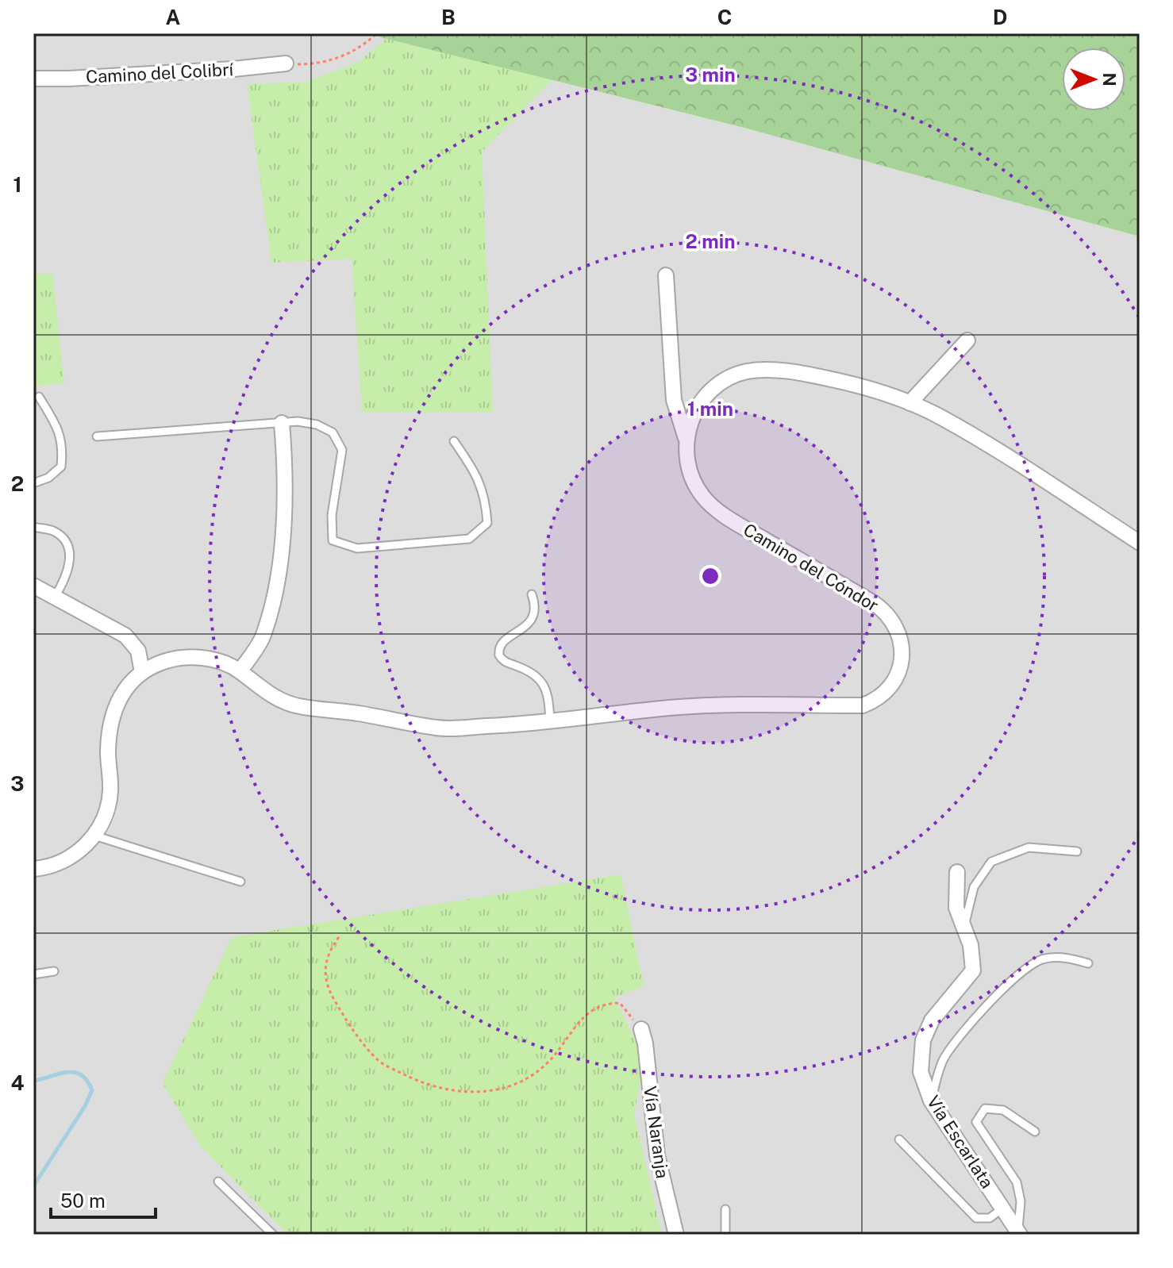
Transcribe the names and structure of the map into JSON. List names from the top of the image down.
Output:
{
  "streets": {
    "street": [
      "Camino del Colibrí",
      "Camino del Cóndor",
      "Vía Naranja",
      "Vía Escarlata"
    ]
  },
  "scale_bar": "50 m",
  "north": "right",
  "grid": {
    "columns": [
      "A",
      "B",
      "C",
      "D"
    ],
    "rows": [
      "1",
      "2",
      "3",
      "4"
    ]
  },
  "rings": ["3 min", "2 min", "1 min"]
}
